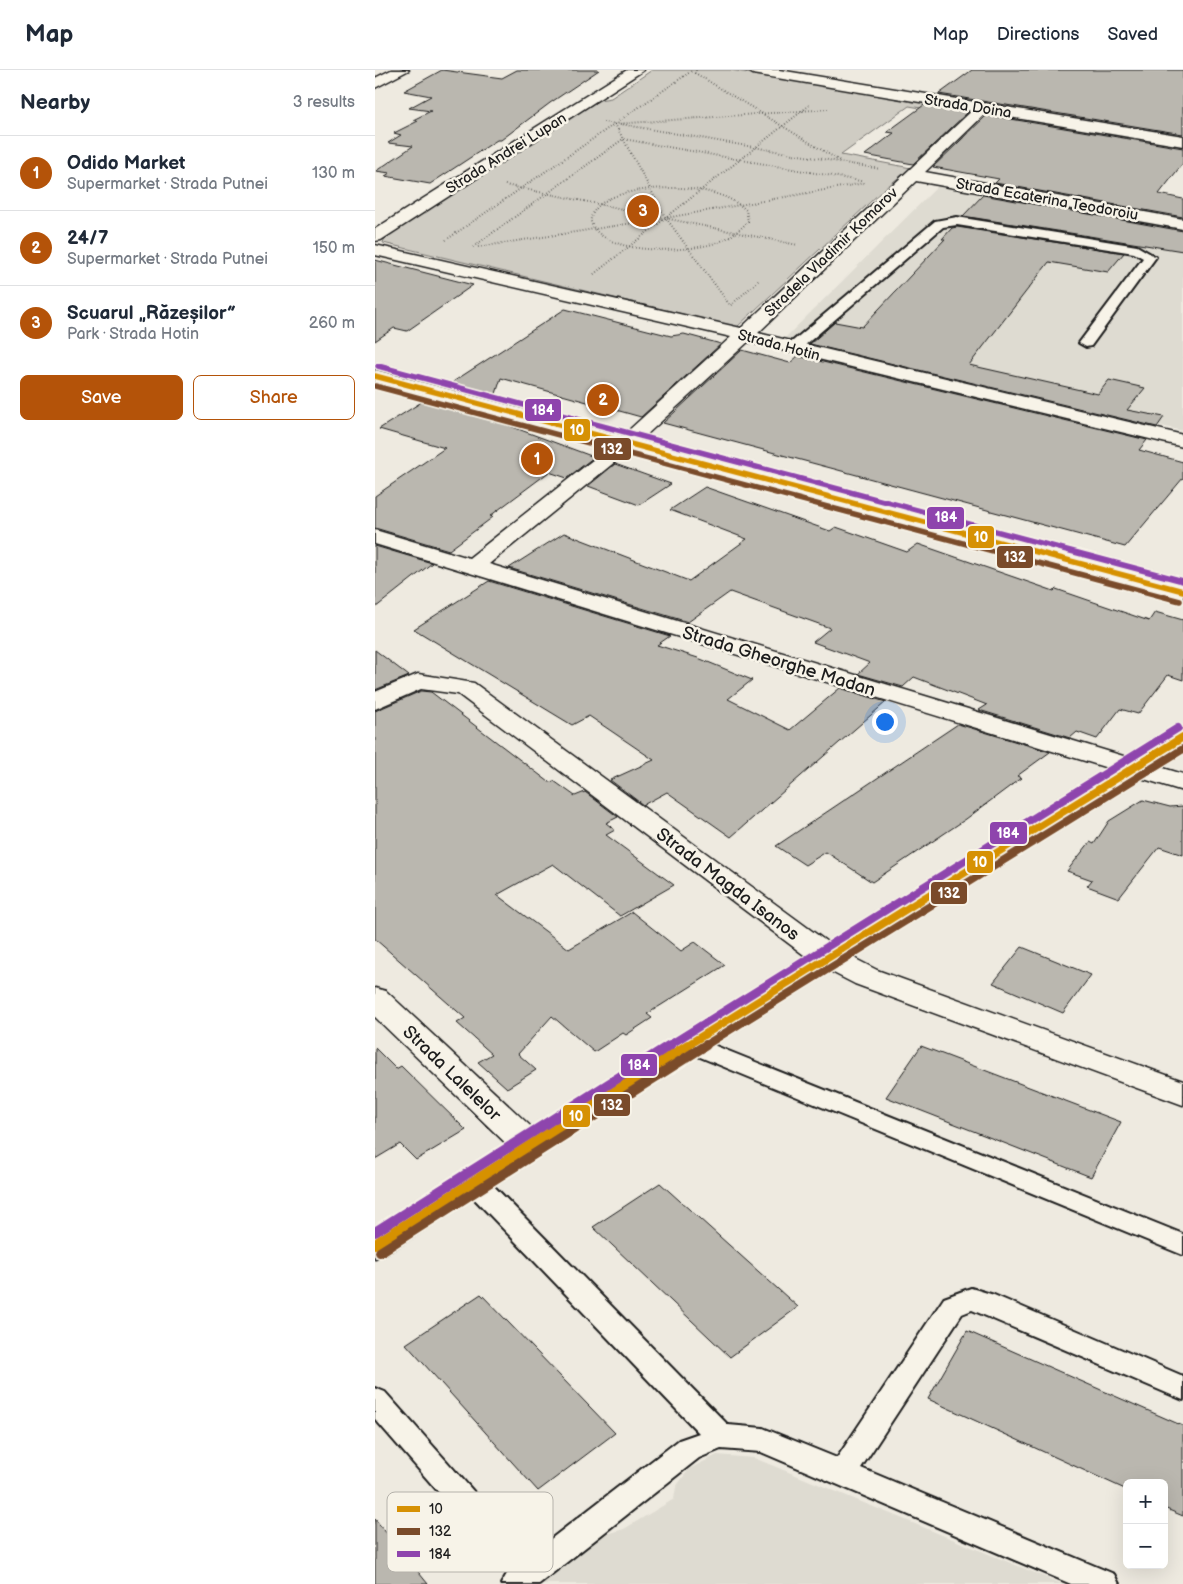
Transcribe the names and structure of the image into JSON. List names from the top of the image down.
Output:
{
  "streets": {
    "street": [
      "Strada Doina",
      "Strada Andrei Lupan",
      "Strada Ecaterina Teodoroiu",
      "Stradela Vladimir Komarov",
      "Strada Hotin",
      "Strada Gheorghe Madan",
      "Strada Magda Isanos",
      "Strada Lalelelor"
    ]
  },
  "crossings": [
    ["Strada Doina", "Stradela Vladimir Komarov"],
    ["Strada Ecaterina Teodoroiu", "Stradela Vladimir Komarov"],
    ["Stradela Vladimir Komarov", "Strada Hotin"],
    ["Stradela Vladimir Komarov", "Strada Gheorghe Madan"]
  ],
  "lines": ["transit line 184", "transit line 10", "transit line 132"],
  "legend": ["10", "132", "184"],
  "page": {
    "header": "Map",
    "nav": ["Map", "Directions", "Saved"],
    "heading": ["Nearby", "3 results"],
    "list": [
      {
        "mark": "1",
        "name": "Odido Market",
        "note": "Supermarket · Strada Putnei",
        "value": "130 m"
      },
      {
        "mark": "2",
        "name": "24/7",
        "note": "Supermarket · Strada Putnei",
        "value": "150 m"
      },
      {
        "mark": "3",
        "name": "Scuarul „Răzeșilor”",
        "note": "Park · Strada Hotin",
        "value": "260 m"
      }
    ],
    "pins": ["3", "2", "1"],
    "buttons": ["Save", "Share"],
    "map_buttons": ["+", "−"]
  }
}
